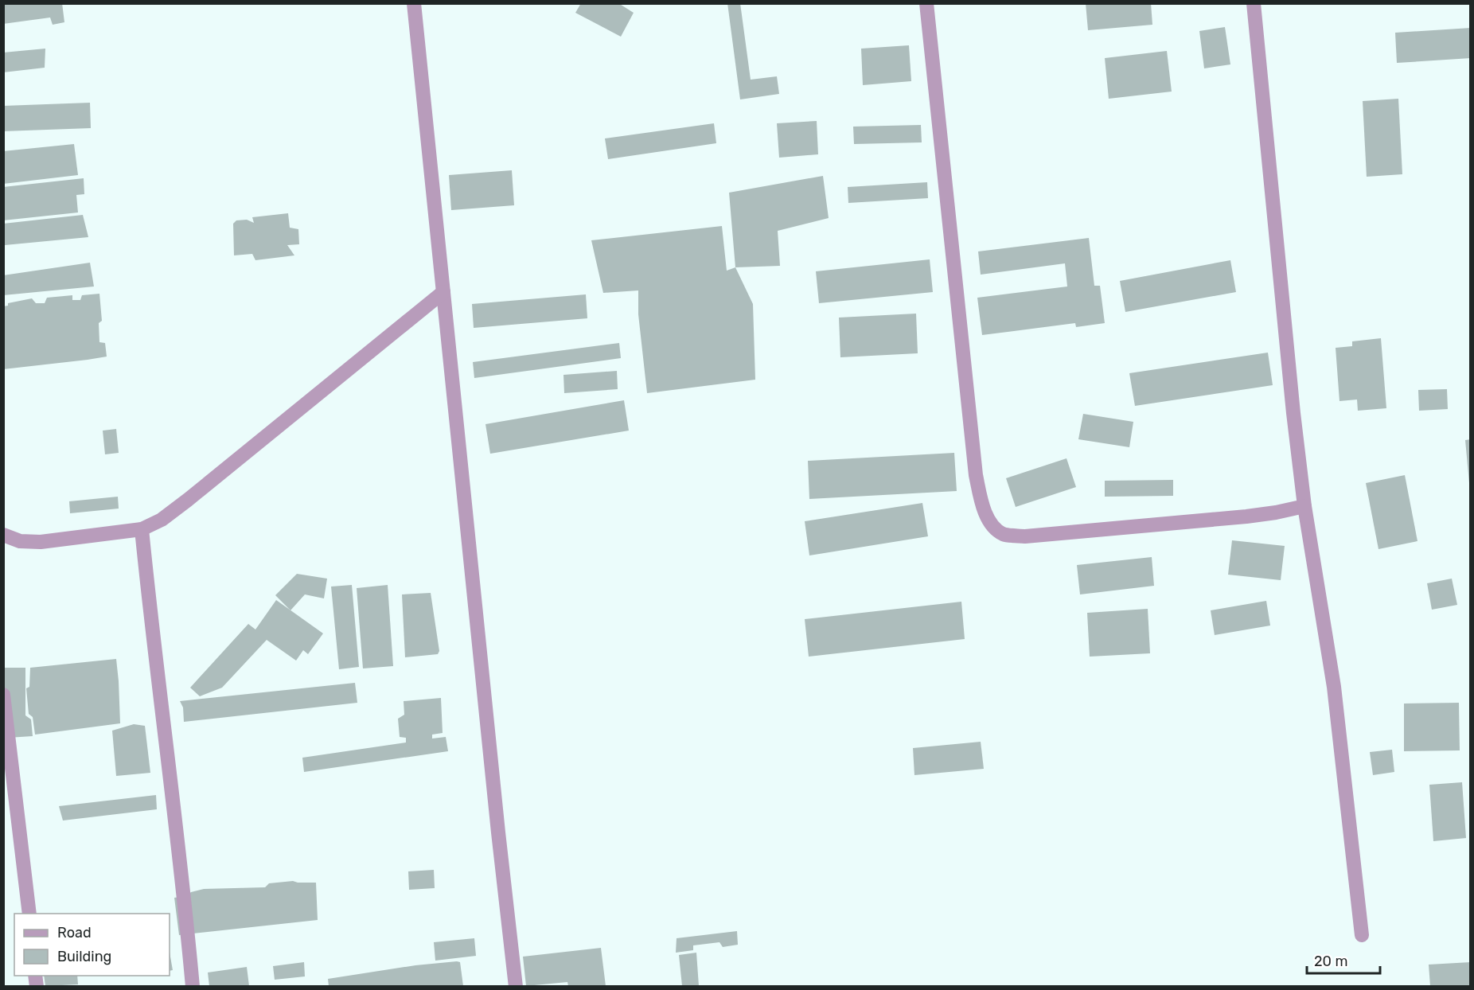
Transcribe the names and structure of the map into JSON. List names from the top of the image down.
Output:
{
  "legend": ["Road", "Building"],
  "scale_bar": "20 m"
}
